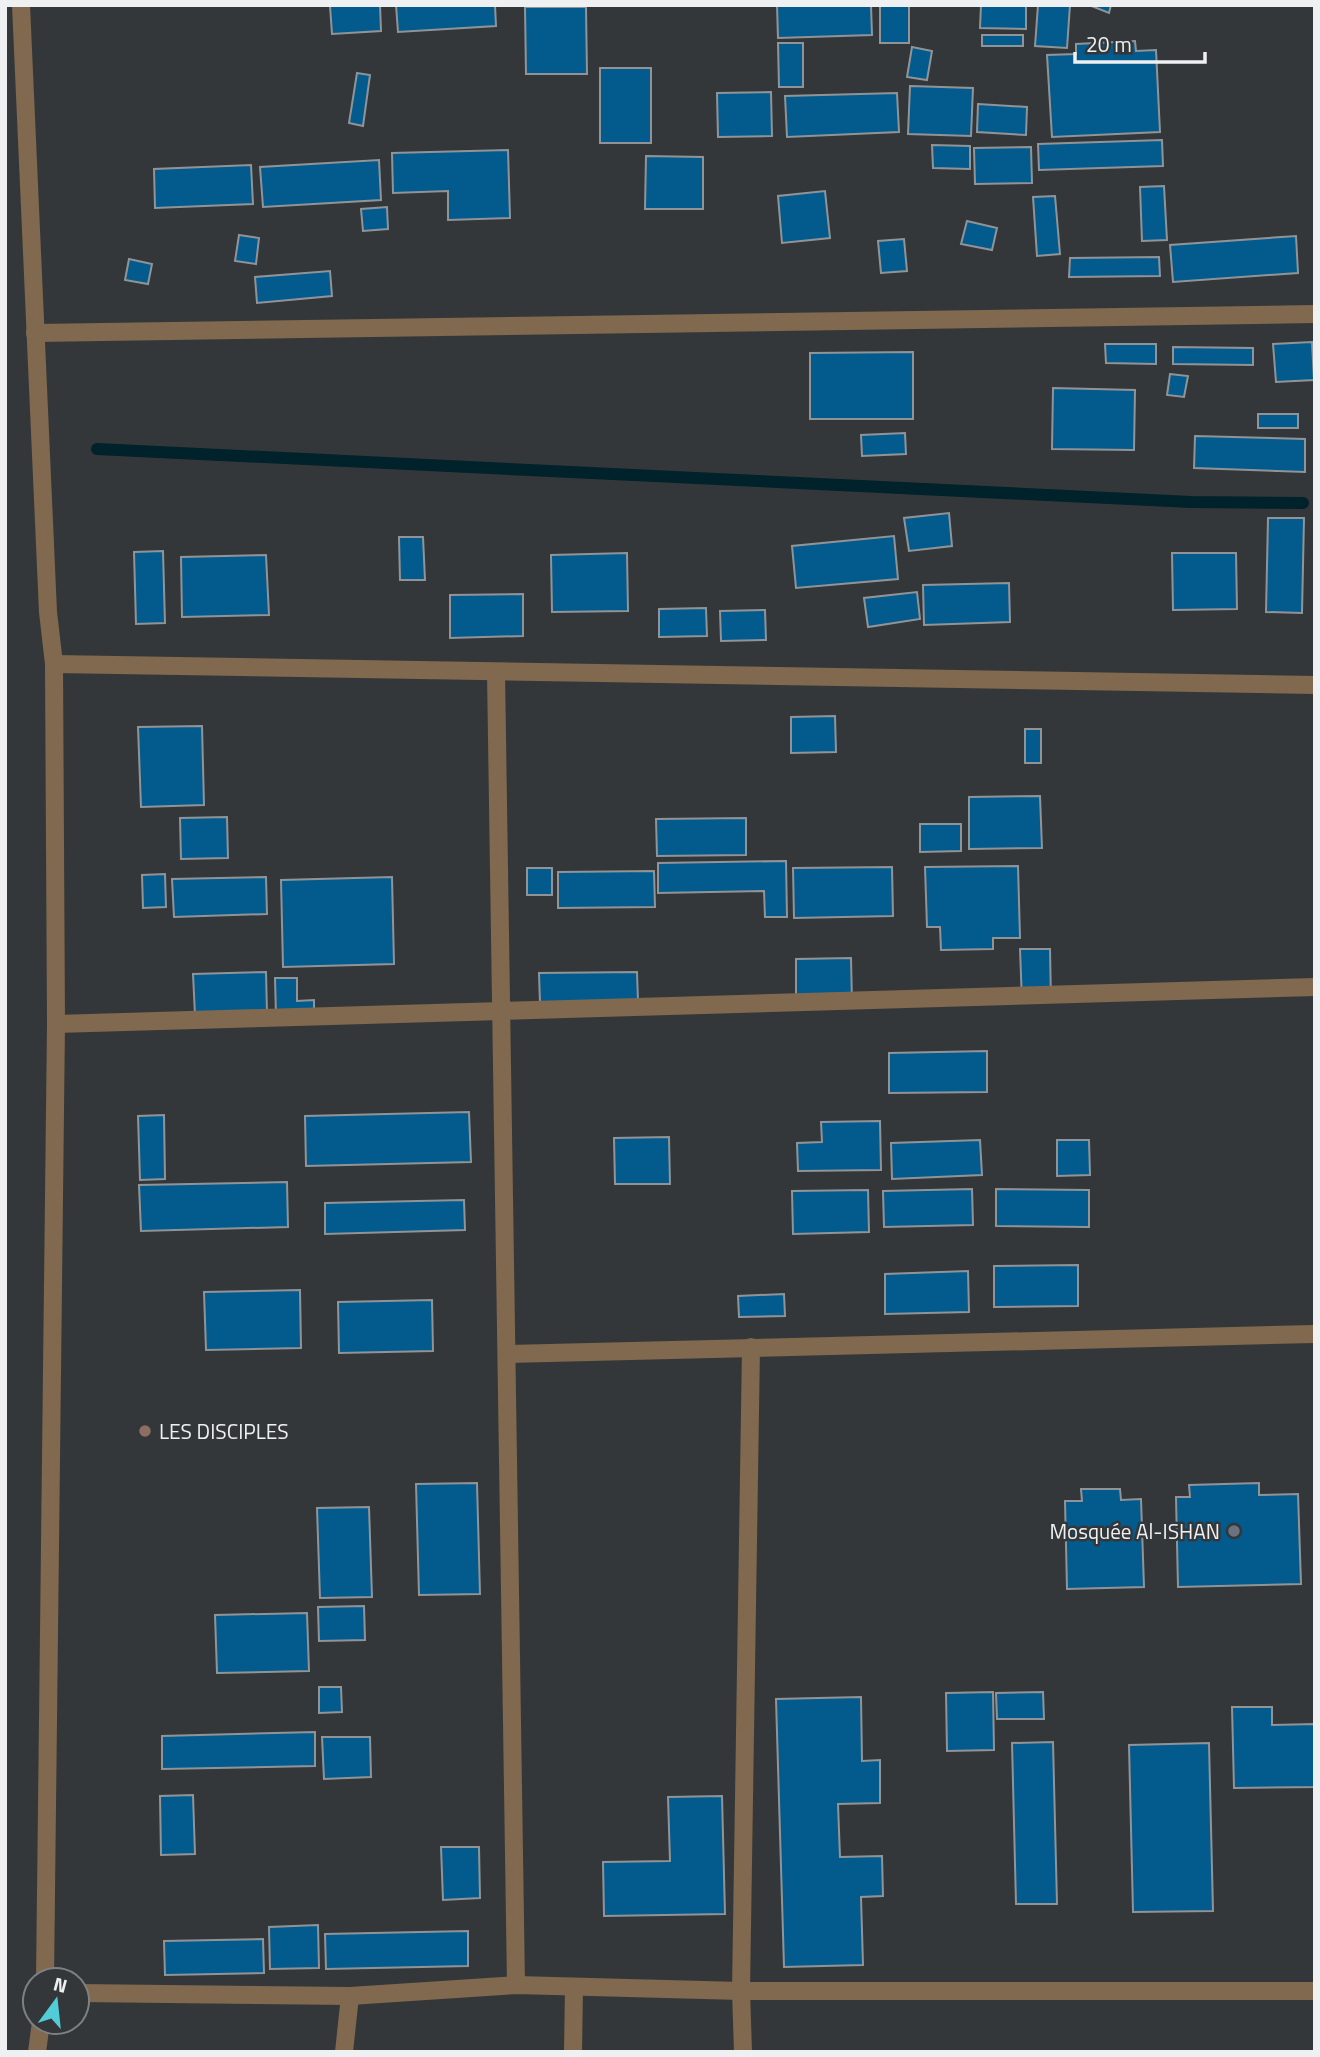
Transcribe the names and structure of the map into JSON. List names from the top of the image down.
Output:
{
  "places": ["LES DISCIPLES", "Mosquée Al-ISHAN"],
  "scale_bar": "20 m",
  "north": "top"
}
